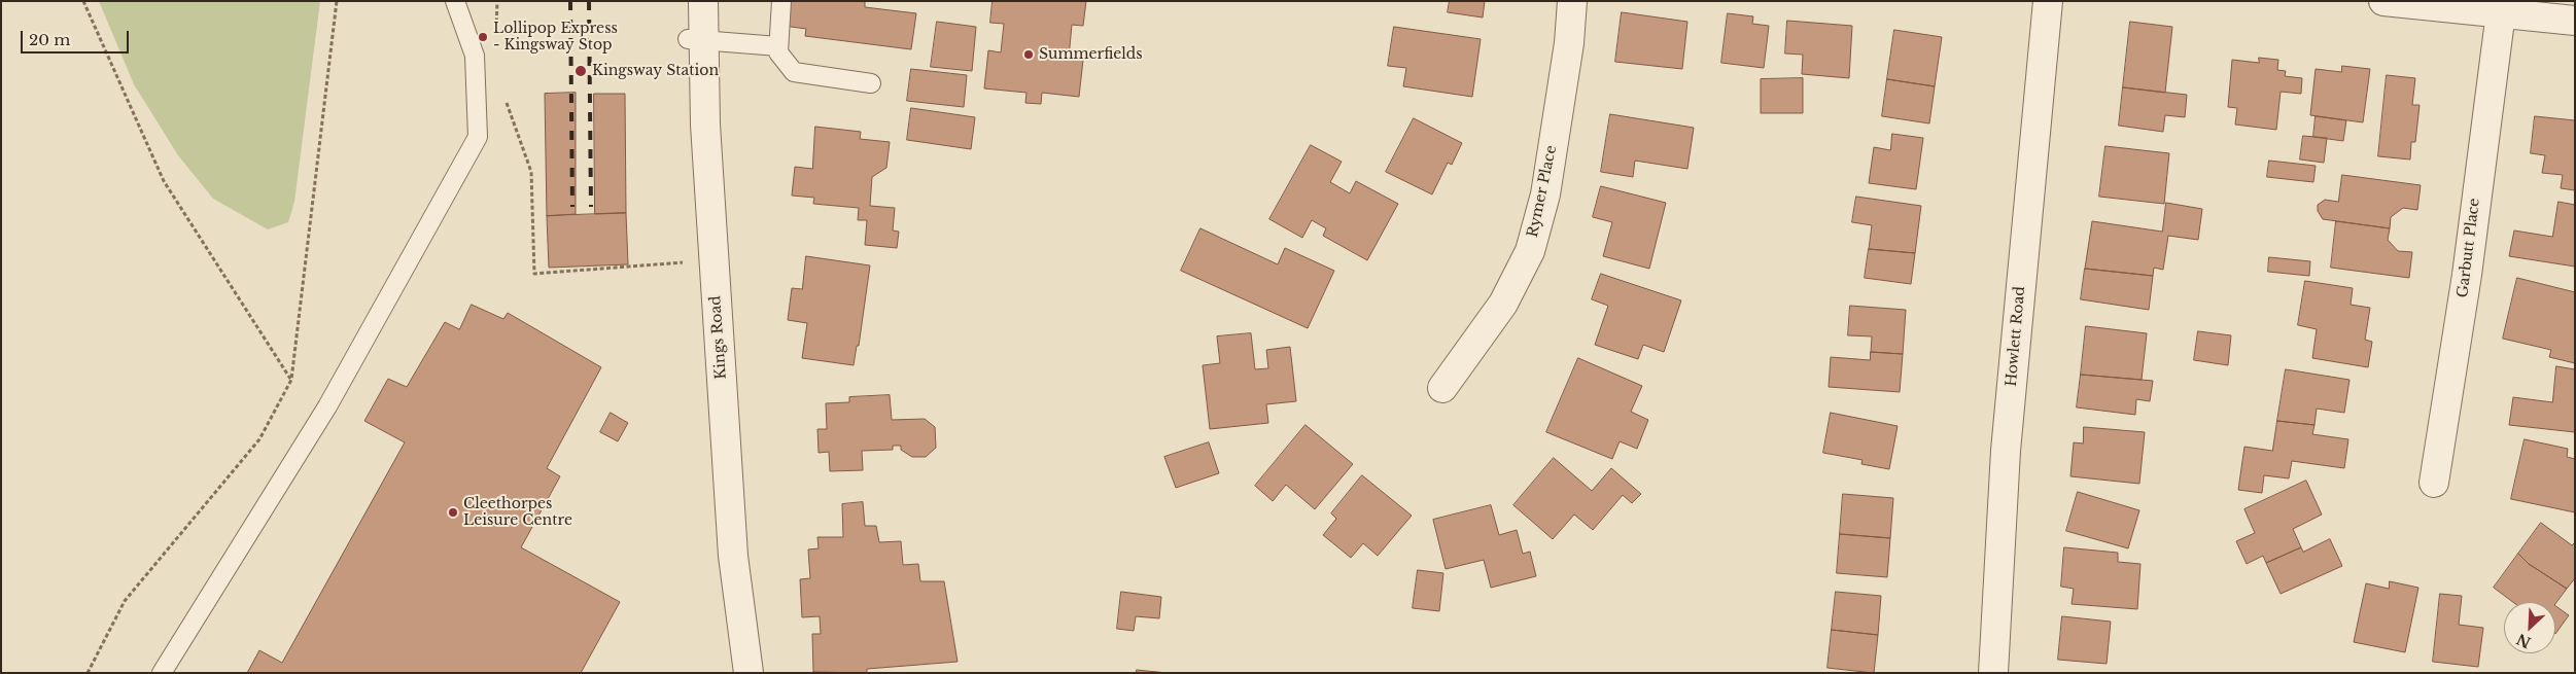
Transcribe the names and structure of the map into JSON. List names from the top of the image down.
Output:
{
  "streets": {
    "street": [
      "Rymer Place",
      "Garbutt Place",
      "Howlett Road",
      "Kings Road"
    ]
  },
  "places": [
    "Lollipop Express - Kingsway Stop",
    "Summerfields",
    "Kingsway Station",
    "Cleethorpes Leisure Centre"
  ],
  "scale_bar": "20 m",
  "north": "bottom left"
}
